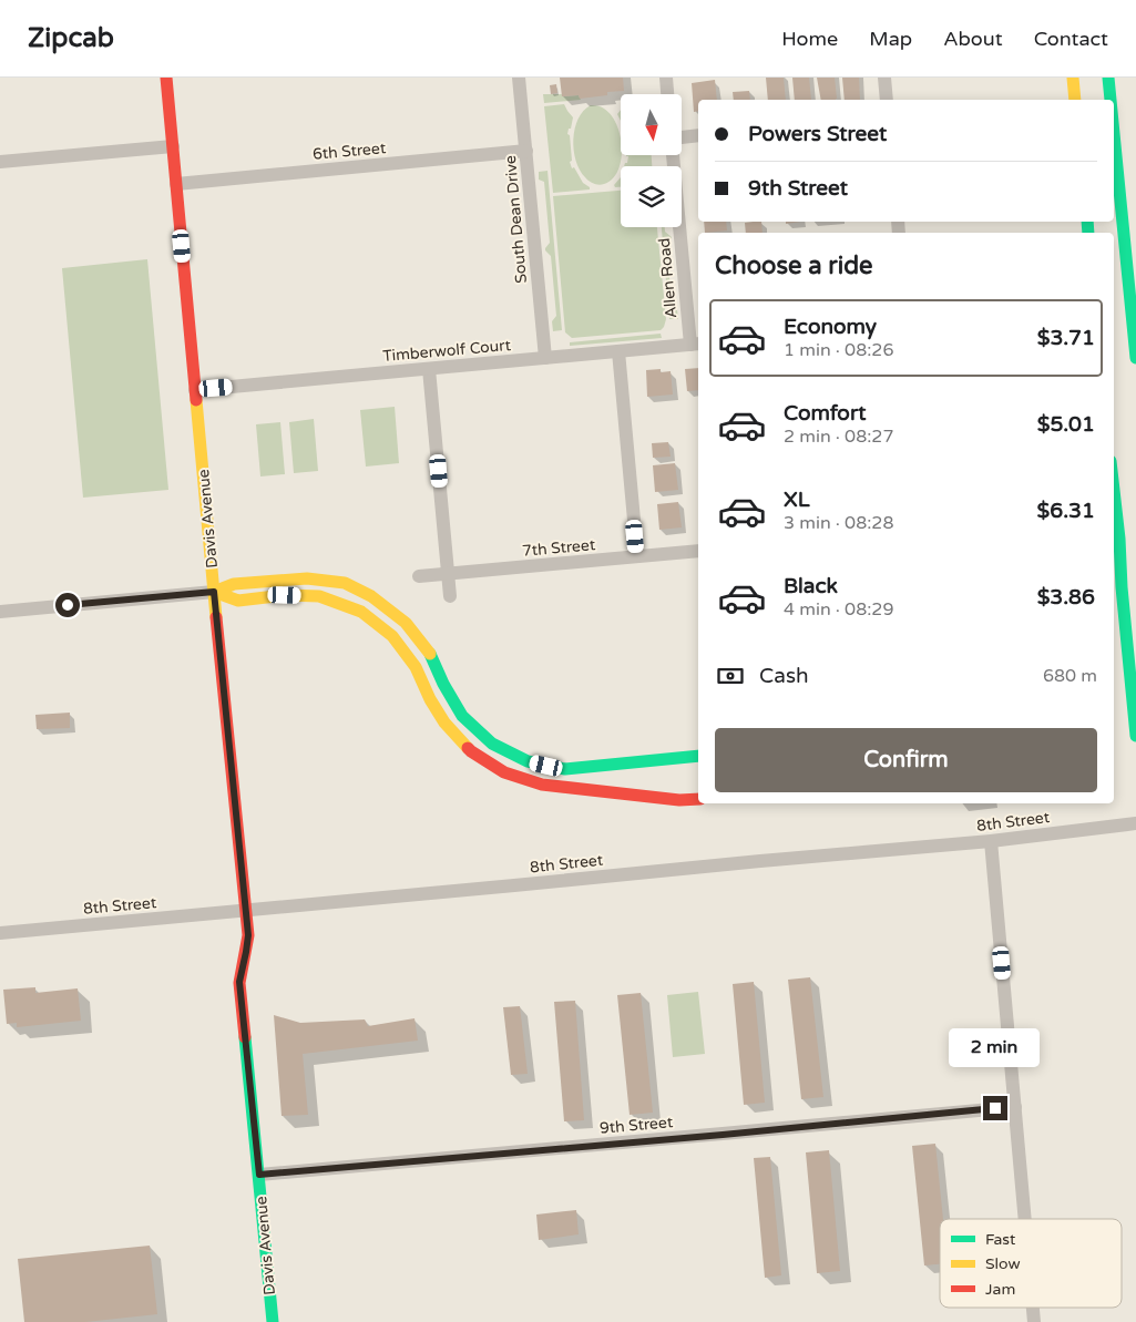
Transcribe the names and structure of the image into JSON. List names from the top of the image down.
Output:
{
  "streets": {
    "street": [
      "6th Street",
      "South Dean Drive",
      "Allen Road",
      "Timberwolf Court",
      "Davis Avenue",
      "7th Street",
      "8th Street",
      "9th Street"
    ]
  },
  "crossings": [
    ["6th Street", "South Dean Drive"],
    ["6th Street", "Davis Avenue"],
    ["South Dean Drive", "Timberwolf Court"],
    ["Allen Road", "Timberwolf Court"],
    ["Timberwolf Court", "Davis Avenue"],
    ["Davis Avenue", "8th Street"],
    ["Davis Avenue", "9th Street"]
  ],
  "legend": ["Fast", "Slow", "Jam"],
  "north": "bottom",
  "page": {
    "header": "Zipcab",
    "nav": [
      "Home",
      "Map",
      "About",
      "Contact"
    ],
    "banner": ["Powers Street", "9th Street"],
    "heading": "Choose a ride",
    "list": [
      {
        "name": "Economy",
        "note": "1 min · 08:26",
        "value": "$3.71"
      },
      {
        "name": "Comfort",
        "note": "2 min · 08:27",
        "value": "$5.01"
      },
      {
        "name": "XL",
        "note": "3 min · 08:28",
        "value": "$6.31"
      },
      {
        "name": "Black",
        "note": "4 min · 08:29",
        "value": "$3.86"
      }
    ],
    "pay": ["Cash", "680 m"],
    "buttons": "Confirm",
    "bubble": "2 min"
  }
}
